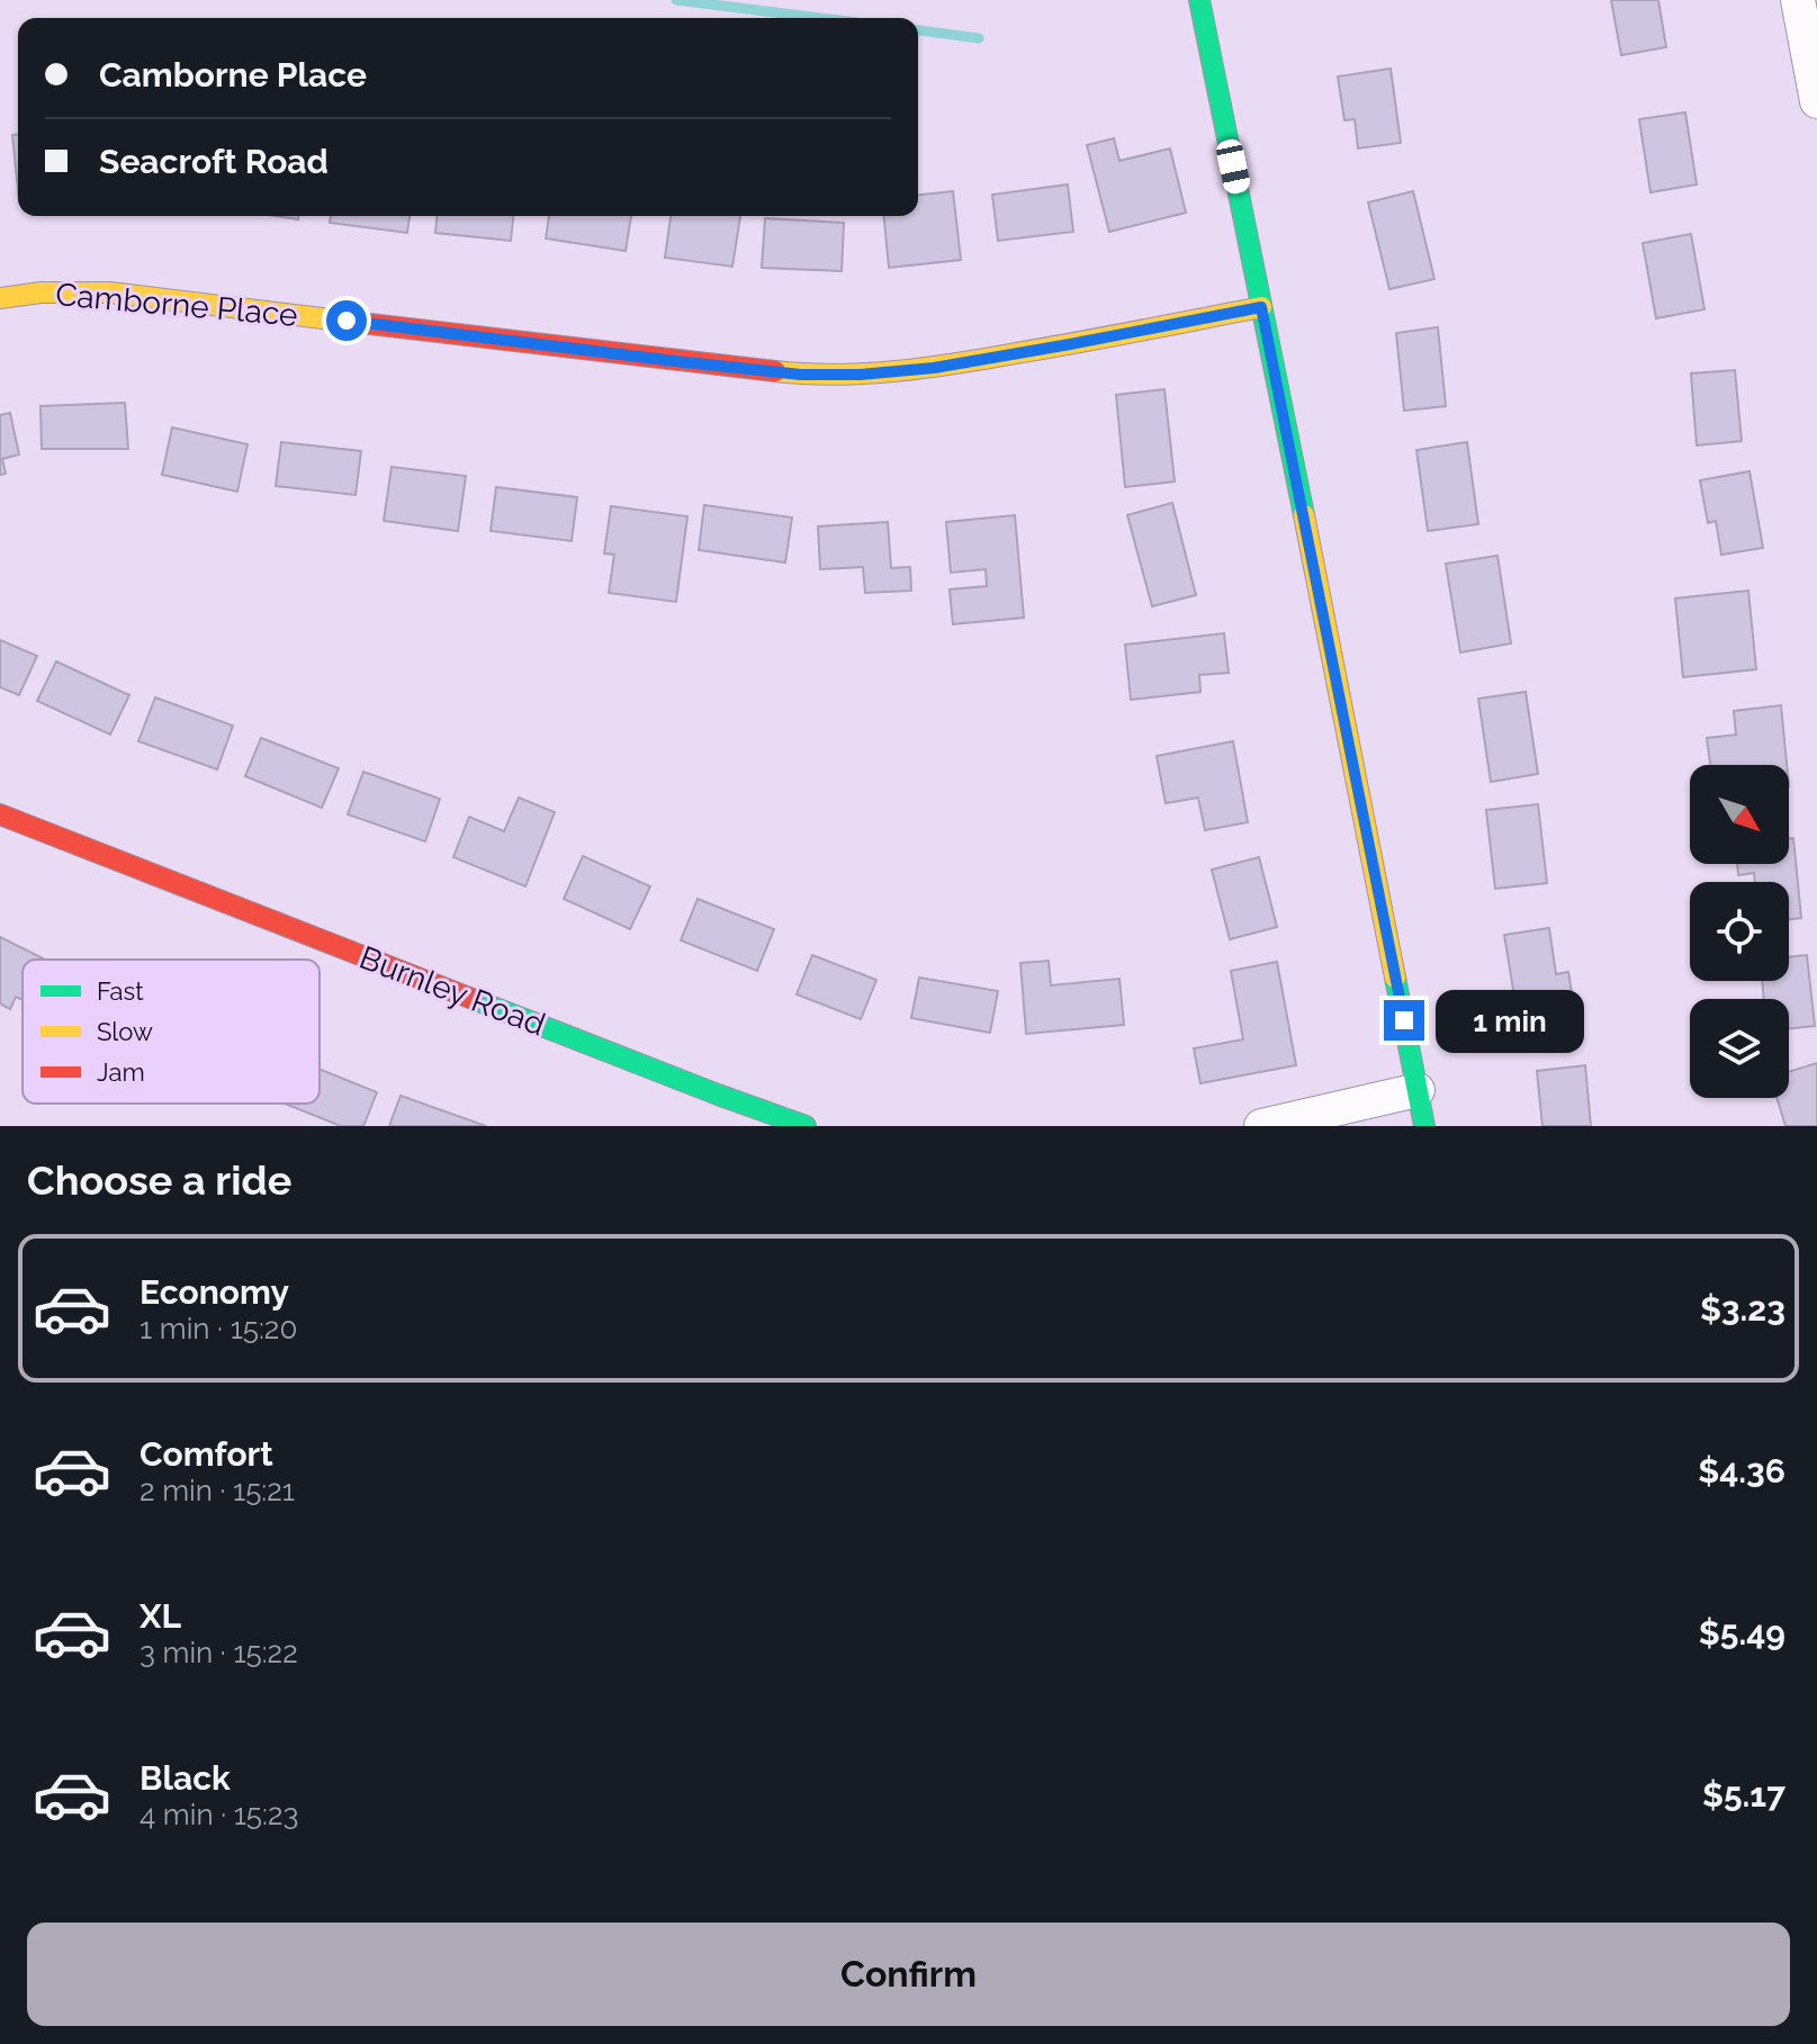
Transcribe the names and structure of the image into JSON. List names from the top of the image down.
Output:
{
  "streets": {
    "street": ["Camborne Place", "Burnley Road"]
  },
  "legend": ["Fast", "Slow", "Jam"],
  "north": "bottom right",
  "page": {
    "banner": ["Camborne Place", "Seacroft Road"],
    "bubble": "1 min",
    "heading": "Choose a ride",
    "list": [
      {
        "name": "Economy",
        "note": "1 min · 15:20",
        "value": "$3.23"
      },
      {
        "name": "Comfort",
        "note": "2 min · 15:21",
        "value": "$4.36"
      },
      {
        "name": "XL",
        "note": "3 min · 15:22",
        "value": "$5.49"
      },
      {
        "name": "Black",
        "note": "4 min · 15:23",
        "value": "$5.17"
      }
    ],
    "buttons": "Confirm"
  }
}
